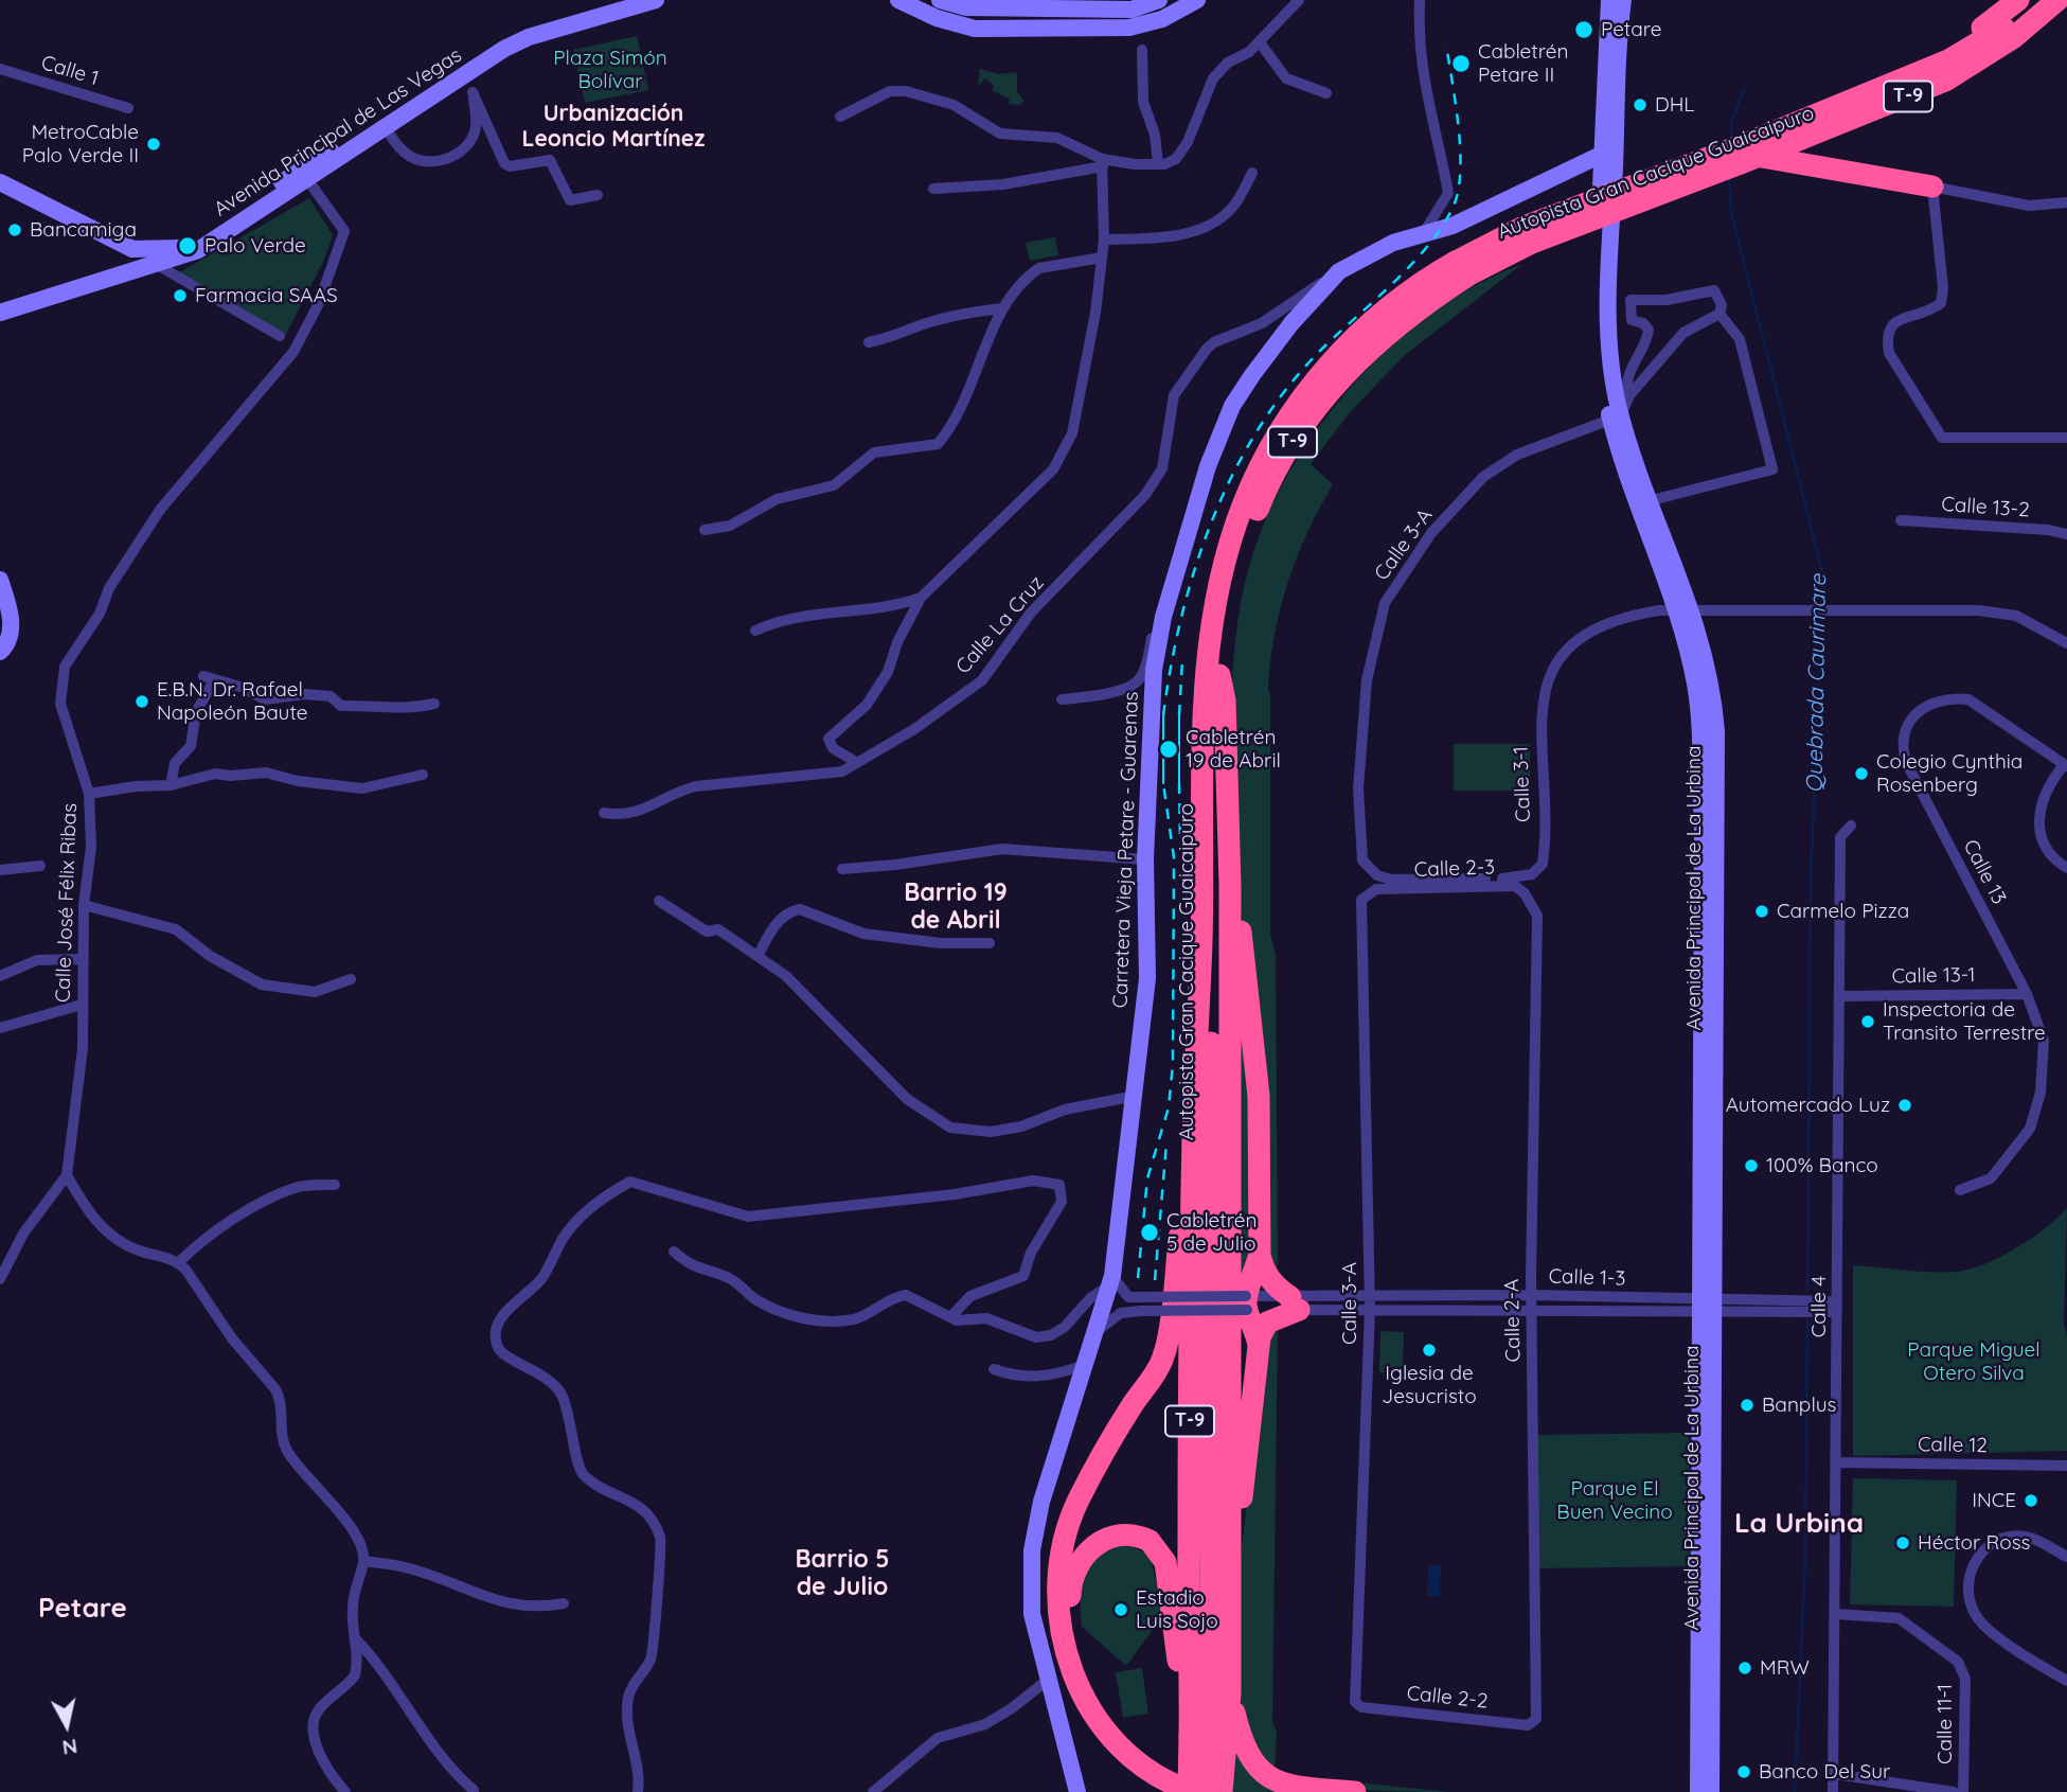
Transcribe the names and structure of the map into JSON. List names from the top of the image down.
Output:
{
  "streets": {
    "highway": ["T-9", "Autopista Gran Cacique Guaicaipuro"],
    "street": [
      "Calle 1",
      "Avenida Principal de Las Vegas",
      "Calle 13-2",
      "Calle 3-A",
      "Calle La Cruz",
      "Calle 3-1",
      "Carretera Vieja Petare - Guarenas",
      "Calle 2-3",
      "Calle 13",
      "Avenida Principal de La Urbina",
      "Calle José Félix Ribas",
      "Calle 13-1",
      "Calle 1-3",
      "Calle 4",
      "Calle 2-A",
      "Calle 12",
      "Calle 2-2",
      "Calle 11-1"
    ]
  },
  "crossings": [
    ["Avenida Principal de Las Vegas", "Calle José Félix Ribas"],
    ["Calle 3-A", "Calle 3-1"],
    ["Calle 3-A", "Calle 2-3"],
    ["Calle 3-A", "Avenida Principal de La Urbina"],
    ["Calle 3-A", "Calle 1-3"],
    ["Calle 3-A", "Calle 2-2"],
    ["Calle La Cruz", "Carretera Vieja Petare - Guarenas"],
    ["Calle 3-1", "Avenida Principal de La Urbina"],
    ["Carretera Vieja Petare - Guarenas", "Avenida Principal de La Urbina"],
    ["Calle 2-3", "Calle 2-A"],
    ["Calle 13", "Calle 13-1"],
    ["Avenida Principal de La Urbina", "Calle 1-3"],
    ["Calle 13-1", "Calle 4"],
    ["Calle 1-3", "Calle 4"],
    ["Calle 1-3", "Calle 2-A"],
    ["Calle 4", "Calle 12"],
    ["Calle 4", "Calle 11-1"],
    ["Calle 2-A", "Calle 2-2"]
  ],
  "districts": [
    "Urbanización Leoncio Martínez",
    "Barrio 19 de Abril",
    "La Urbina",
    "Barrio 5 de Julio",
    "Petare"
  ],
  "water": ["Quebrada Caurimare"],
  "parks": ["Plaza Simón Bolívar", "Parque Miguel Otero Silva", "Parque El Buen Vecino"],
  "places": [
    "Petare",
    "Cabletrén Petare II",
    "DHL",
    "MetroCable Palo Verde II",
    "Bancamiga",
    "Palo Verde",
    "Farmacia SAAS",
    "E.B.N. Dr. Rafael Napoleón Baute",
    "Cabletrén 19 de Abril",
    "Colegio Cynthia Rosenberg",
    "Carmelo Pizza",
    "Inspectoria de Transito Terrestre",
    "Automercado Luz",
    "100% Banco",
    "Cabletrén 5 de Julio",
    "Iglesia de Jesucristo",
    "Banplus",
    "INCE",
    "Héctor Ross",
    "Estadio Luis Sojo",
    "MRW",
    "Banco Del Sur"
  ],
  "north": "bottom"
}
